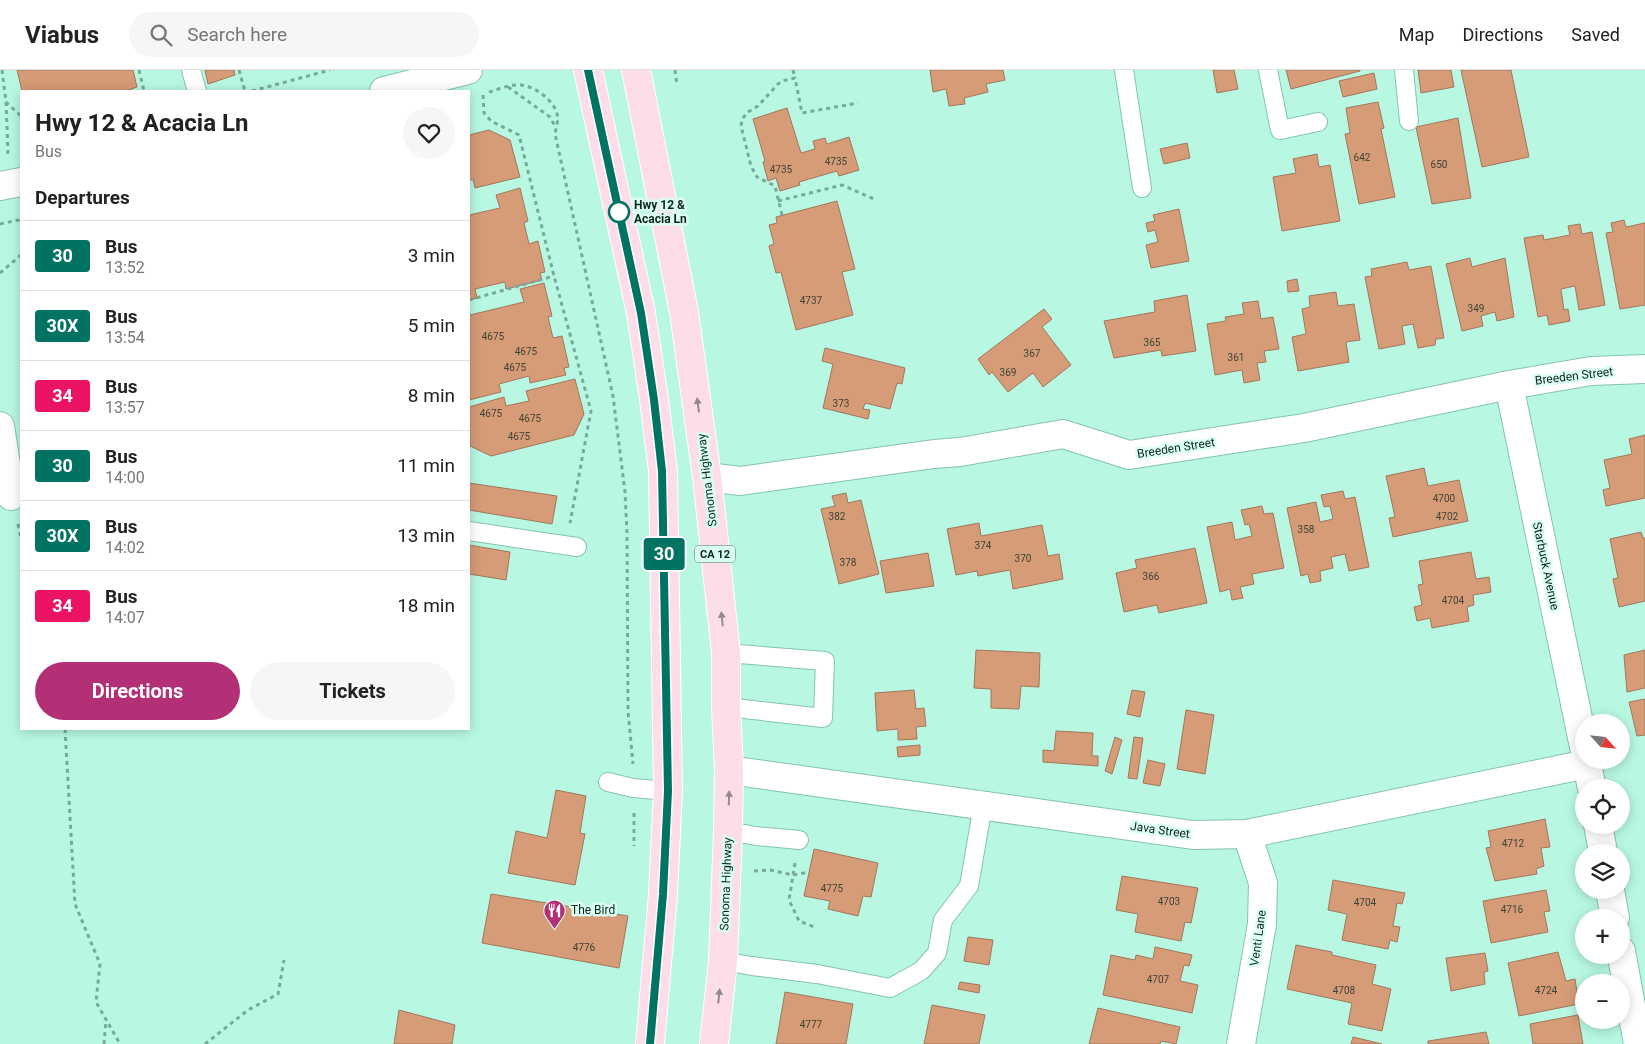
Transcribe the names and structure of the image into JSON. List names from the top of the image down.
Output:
{
  "streets": {
    "main road": ["Sonoma Highway", "CA 12"],
    "street": [
      "Breeden Street",
      "Starbuck Avenue",
      "Java Street",
      "Venti Lane"
    ]
  },
  "crossings": [
    ["Breeden Street", "Sonoma Highway"],
    ["Breeden Street", "Starbuck Avenue"],
    ["Sonoma Highway", "Java Street"],
    ["Java Street", "Venti Lane"]
  ],
  "places": {
    "other": ["Hwy 12 & Acacia Ln"],
    "restaurant": ["The Bird"]
  },
  "lines": ["bus line 30"],
  "house_numbers": [
    "642",
    "4735",
    "650",
    "4735",
    "4737",
    "349",
    "4675",
    "365",
    "4675",
    "367",
    "361",
    "4675",
    "369",
    "373",
    "4675",
    "4675",
    "4675",
    "4700",
    "382",
    "4702",
    "358",
    "374",
    "370",
    "378",
    "366",
    "4704",
    "4712",
    "4775",
    "4703",
    "4704",
    "4716",
    "4776",
    "4707",
    "4708",
    "4724",
    "4777"
  ],
  "north": "bottom right",
  "page": {
    "header": "Viabus",
    "search": "Search here",
    "nav": ["Map", "Directions", "Saved"],
    "on_map": "30",
    "heading": [
      ["Hwy 12 & Acacia Ln", "Bus"],
      "Departures"
    ],
    "list": [
      {
        "mark": "30",
        "name": "Bus",
        "note": "13:52",
        "value": "3 min"
      },
      {
        "mark": "30X",
        "name": "Bus",
        "note": "13:54",
        "value": "5 min"
      },
      {
        "mark": "34",
        "name": "Bus",
        "note": "13:57",
        "value": "8 min"
      },
      {
        "mark": "30",
        "name": "Bus",
        "note": "14:00",
        "value": "11 min"
      },
      {
        "mark": "30X",
        "name": "Bus",
        "note": "14:02",
        "value": "13 min"
      },
      {
        "mark": "34",
        "name": "Bus",
        "note": "14:07",
        "value": "18 min"
      }
    ],
    "buttons": ["Directions", "Tickets"],
    "map_buttons": ["+", "−"]
  }
}
